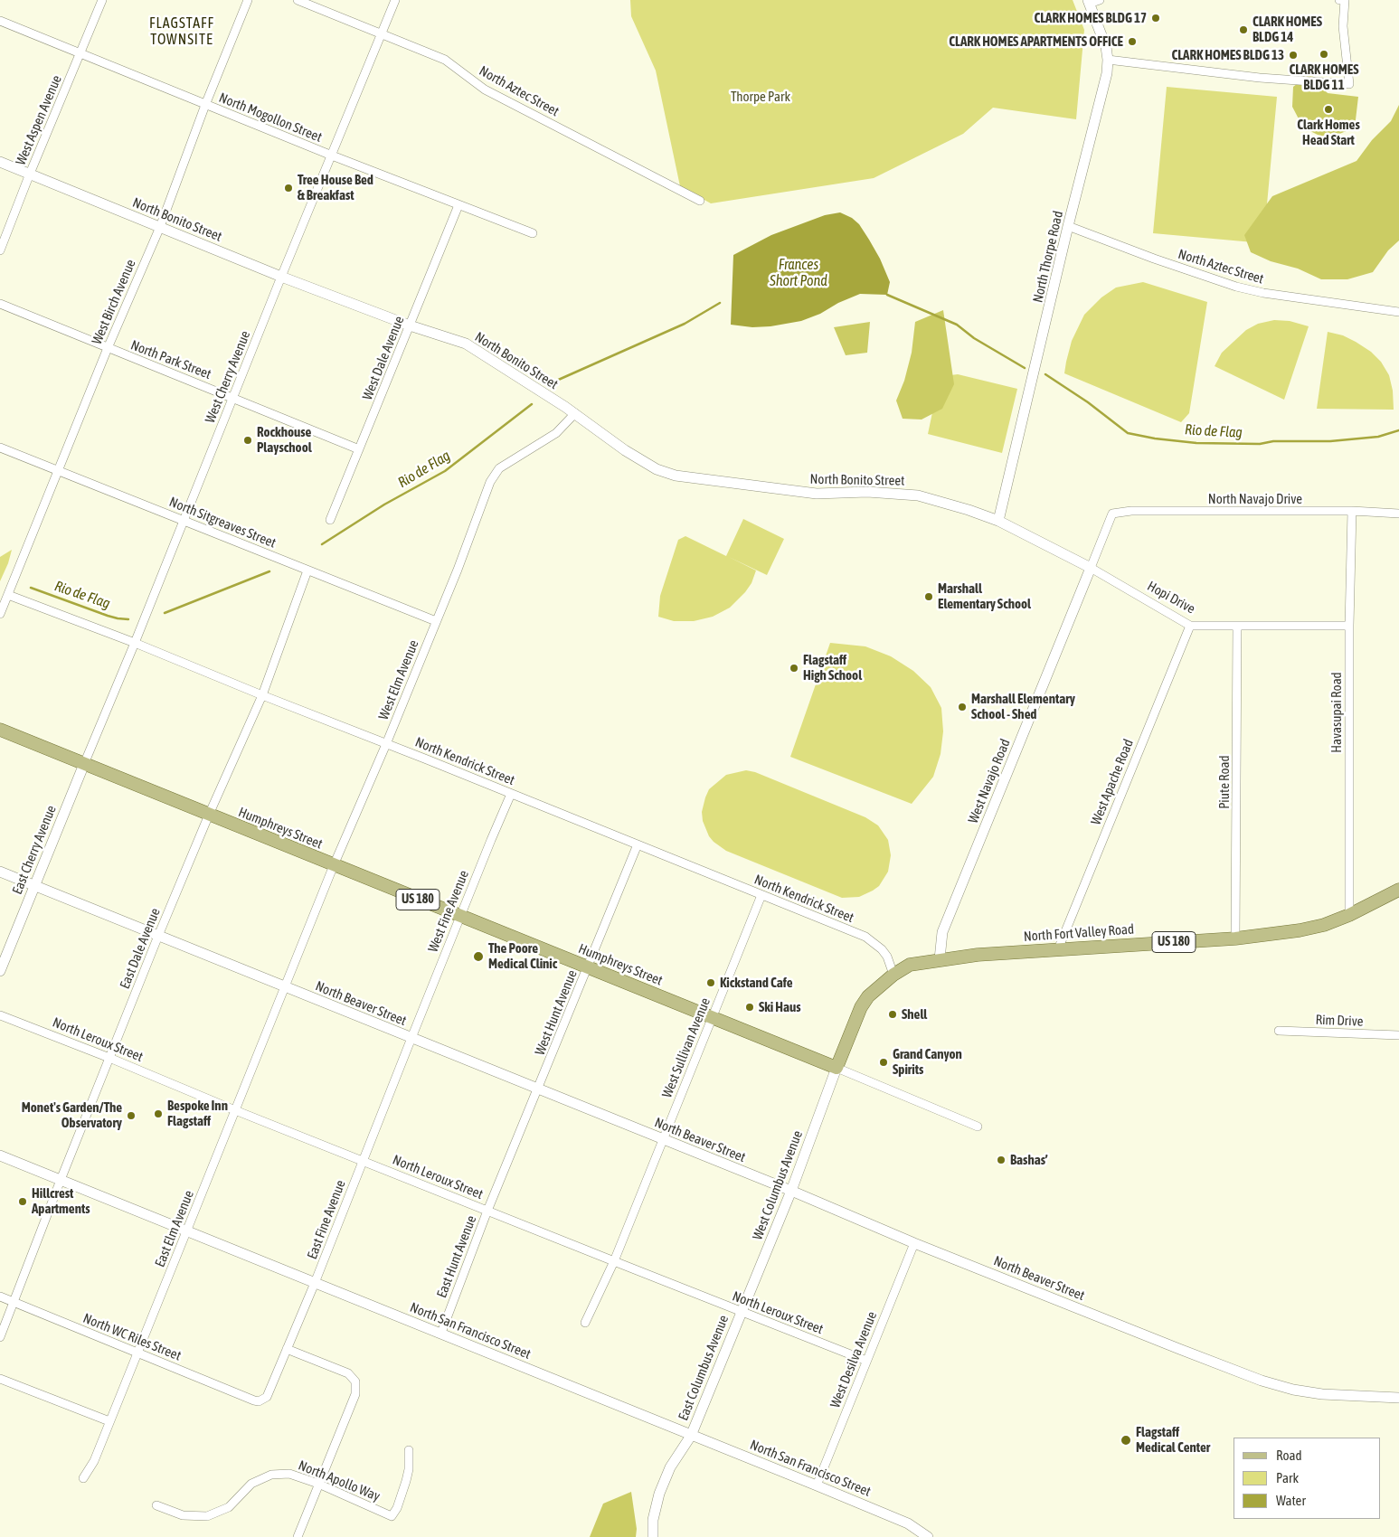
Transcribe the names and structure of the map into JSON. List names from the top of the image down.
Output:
{
  "streets": {
    "main road": ["Humphreys Street", "US 180", "North Fort Valley Road"],
    "street": [
      "North Aztec Street",
      "North Mogollon Street",
      "West Aspen Avenue",
      "North Bonito Street",
      "North Thorpe Road",
      "West Birch Avenue",
      "West Dale Avenue",
      "North Park Street",
      "West Cherry Avenue",
      "North Navajo Drive",
      "North Sitgreaves Street",
      "Hopi Drive",
      "West Elm Avenue",
      "Havasupai Road",
      "North Kendrick Street",
      "West Navajo Road",
      "West Apache Road",
      "Piute Road",
      "East Cherry Avenue",
      "West Fine Avenue",
      "East Dale Avenue",
      "North Beaver Street",
      "West Hunt Avenue",
      "Rim Drive",
      "North Leroux Street",
      "West Sullivan Avenue",
      "West Columbus Avenue",
      "East Fine Avenue",
      "East Elm Avenue",
      "East Hunt Avenue",
      "North San Francisco Street",
      "North WC Riles Street",
      "West Desilva Avenue",
      "East Columbus Avenue",
      "North Apollo Way"
    ]
  },
  "crossings": [
    ["North Aztec Street", "North Thorpe Road"],
    ["North Aztec Street", "West Cherry Avenue"],
    ["North Mogollon Street", "West Aspen Avenue"],
    ["North Mogollon Street", "West Birch Avenue"],
    ["North Mogollon Street", "West Dale Avenue"],
    ["North Mogollon Street", "West Cherry Avenue"],
    ["West Aspen Avenue", "North Bonito Street"],
    ["North Bonito Street", "North Thorpe Road"],
    ["North Bonito Street", "West Birch Avenue"],
    ["North Bonito Street", "West Dale Avenue"],
    ["North Bonito Street", "West Cherry Avenue"],
    ["North Bonito Street", "Hopi Drive"],
    ["North Bonito Street", "West Elm Avenue"],
    ["North Thorpe Road", "Hopi Drive"],
    ["West Birch Avenue", "North Park Street"],
    ["West Birch Avenue", "North Sitgreaves Street"],
    ["West Birch Avenue", "North Kendrick Street"],
    ["West Dale Avenue", "North Park Street"],
    ["North Park Street", "West Cherry Avenue"],
    ["West Cherry Avenue", "North Sitgreaves Street"],
    ["West Cherry Avenue", "North Kendrick Street"],
    ["West Cherry Avenue", "Humphreys Street"],
    ["West Cherry Avenue", "East Cherry Avenue"],
    ["North Navajo Drive", "Havasupai Road"],
    ["North Navajo Drive", "West Navajo Road"],
    ["North Sitgreaves Street", "West Elm Avenue"],
    ["North Sitgreaves Street", "East Dale Avenue"],
    ["Hopi Drive", "Havasupai Road"],
    ["Hopi Drive", "West Navajo Road"],
    ["Hopi Drive", "West Apache Road"],
    ["Hopi Drive", "Piute Road"],
    ["West Elm Avenue", "North Kendrick Street"],
    ["West Elm Avenue", "Humphreys Street"],
    ["West Elm Avenue", "North Beaver Street"],
    ["West Elm Avenue", "East Elm Avenue"],
    ["Havasupai Road", "North Fort Valley Road"],
    ["North Kendrick Street", "West Fine Avenue"],
    ["North Kendrick Street", "North Fort Valley Road"],
    ["North Kendrick Street", "East Dale Avenue"],
    ["North Kendrick Street", "West Hunt Avenue"],
    ["North Kendrick Street", "West Sullivan Avenue"],
    ["West Navajo Road", "North Fort Valley Road"],
    ["West Apache Road", "North Fort Valley Road"],
    ["Piute Road", "North Fort Valley Road"],
    ["Humphreys Street", "East Cherry Avenue"],
    ["Humphreys Street", "West Fine Avenue"],
    ["Humphreys Street", "North Fort Valley Road"],
    ["Humphreys Street", "East Dale Avenue"],
    ["Humphreys Street", "West Hunt Avenue"],
    ["Humphreys Street", "West Sullivan Avenue"],
    ["Humphreys Street", "West Columbus Avenue"],
    ["East Cherry Avenue", "North Beaver Street"],
    ["West Fine Avenue", "North Beaver Street"],
    ["West Fine Avenue", "East Fine Avenue"],
    ["North Fort Valley Road", "West Columbus Avenue"],
    ["East Dale Avenue", "North Beaver Street"],
    ["East Dale Avenue", "North Leroux Street"],
    ["East Dale Avenue", "North San Francisco Street"],
    ["East Dale Avenue", "North WC Riles Street"],
    ["North Beaver Street", "West Hunt Avenue"],
    ["North Beaver Street", "West Sullivan Avenue"],
    ["North Beaver Street", "West Columbus Avenue"],
    ["North Beaver Street", "East Fine Avenue"],
    ["North Beaver Street", "East Elm Avenue"],
    ["North Beaver Street", "East Hunt Avenue"],
    ["North Beaver Street", "West Desilva Avenue"],
    ["West Hunt Avenue", "East Hunt Avenue"],
    ["North Leroux Street", "West Sullivan Avenue"],
    ["North Leroux Street", "West Columbus Avenue"],
    ["North Leroux Street", "East Fine Avenue"],
    ["North Leroux Street", "East Elm Avenue"],
    ["North Leroux Street", "East Hunt Avenue"],
    ["North Leroux Street", "West Desilva Avenue"],
    ["North Leroux Street", "East Columbus Avenue"],
    ["West Columbus Avenue", "East Columbus Avenue"],
    ["East Fine Avenue", "North San Francisco Street"],
    ["East Fine Avenue", "North WC Riles Street"],
    ["East Elm Avenue", "North San Francisco Street"],
    ["East Elm Avenue", "North WC Riles Street"],
    ["East Hunt Avenue", "North San Francisco Street"],
    ["North San Francisco Street", "West Desilva Avenue"],
    ["North San Francisco Street", "East Columbus Avenue"]
  ],
  "districts": ["FLAGSTAFF TOWNSITE"],
  "water": ["Frances Short Pond", "Rio de Flag"],
  "parks": ["Thorpe Park"],
  "places": [
    "CLARK HOMES BLDG 17",
    "CLARK HOMES BLDG 14",
    "CLARK HOMES APARTMENTS OFFICE",
    "CLARK HOMES BLDG 11",
    "CLARK HOMES BLDG 13",
    "Clark Homes Head Start",
    "Tree House Bed & Breakfast",
    "Rockhouse Playschool",
    "Marshall Elementary School",
    "Flagstaff High School",
    "Marshall Elementary School - Shed",
    "The Poore Medical Clinic",
    "Kickstand Cafe",
    "Ski Haus",
    "Shell",
    "Grand Canyon Spirits",
    "Bespoke Inn Flagstaff",
    "Monet's Garden/The Observatory",
    "Bashas’",
    "Hillcrest Apartments",
    "Flagstaff Medical Center"
  ],
  "legend": ["Road", "Park", "Water"]
}
